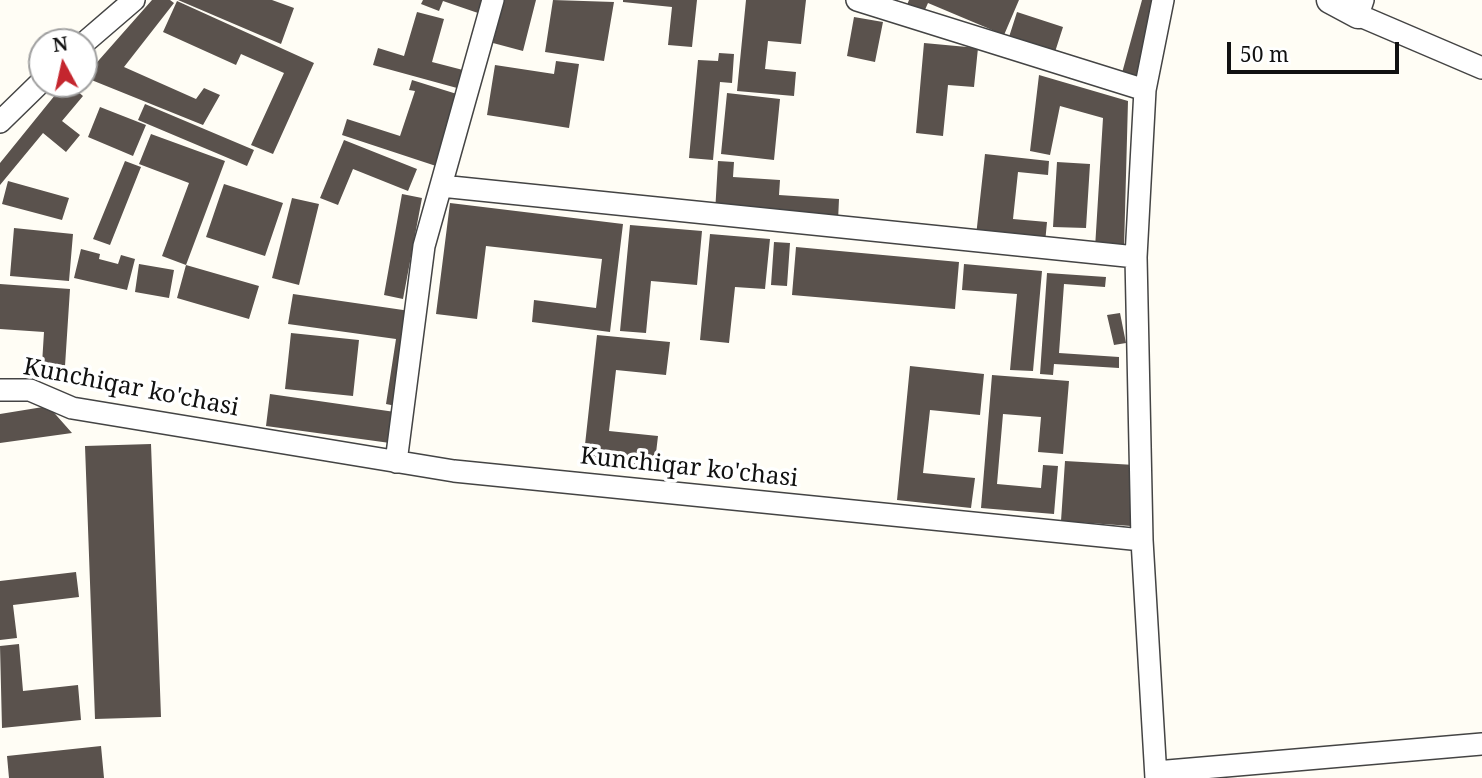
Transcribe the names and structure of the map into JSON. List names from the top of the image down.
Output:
{
  "streets": {
    "street": ["Kunchiqar ko'chasi"]
  },
  "scale_bar": "50 m",
  "north": "top"
}
